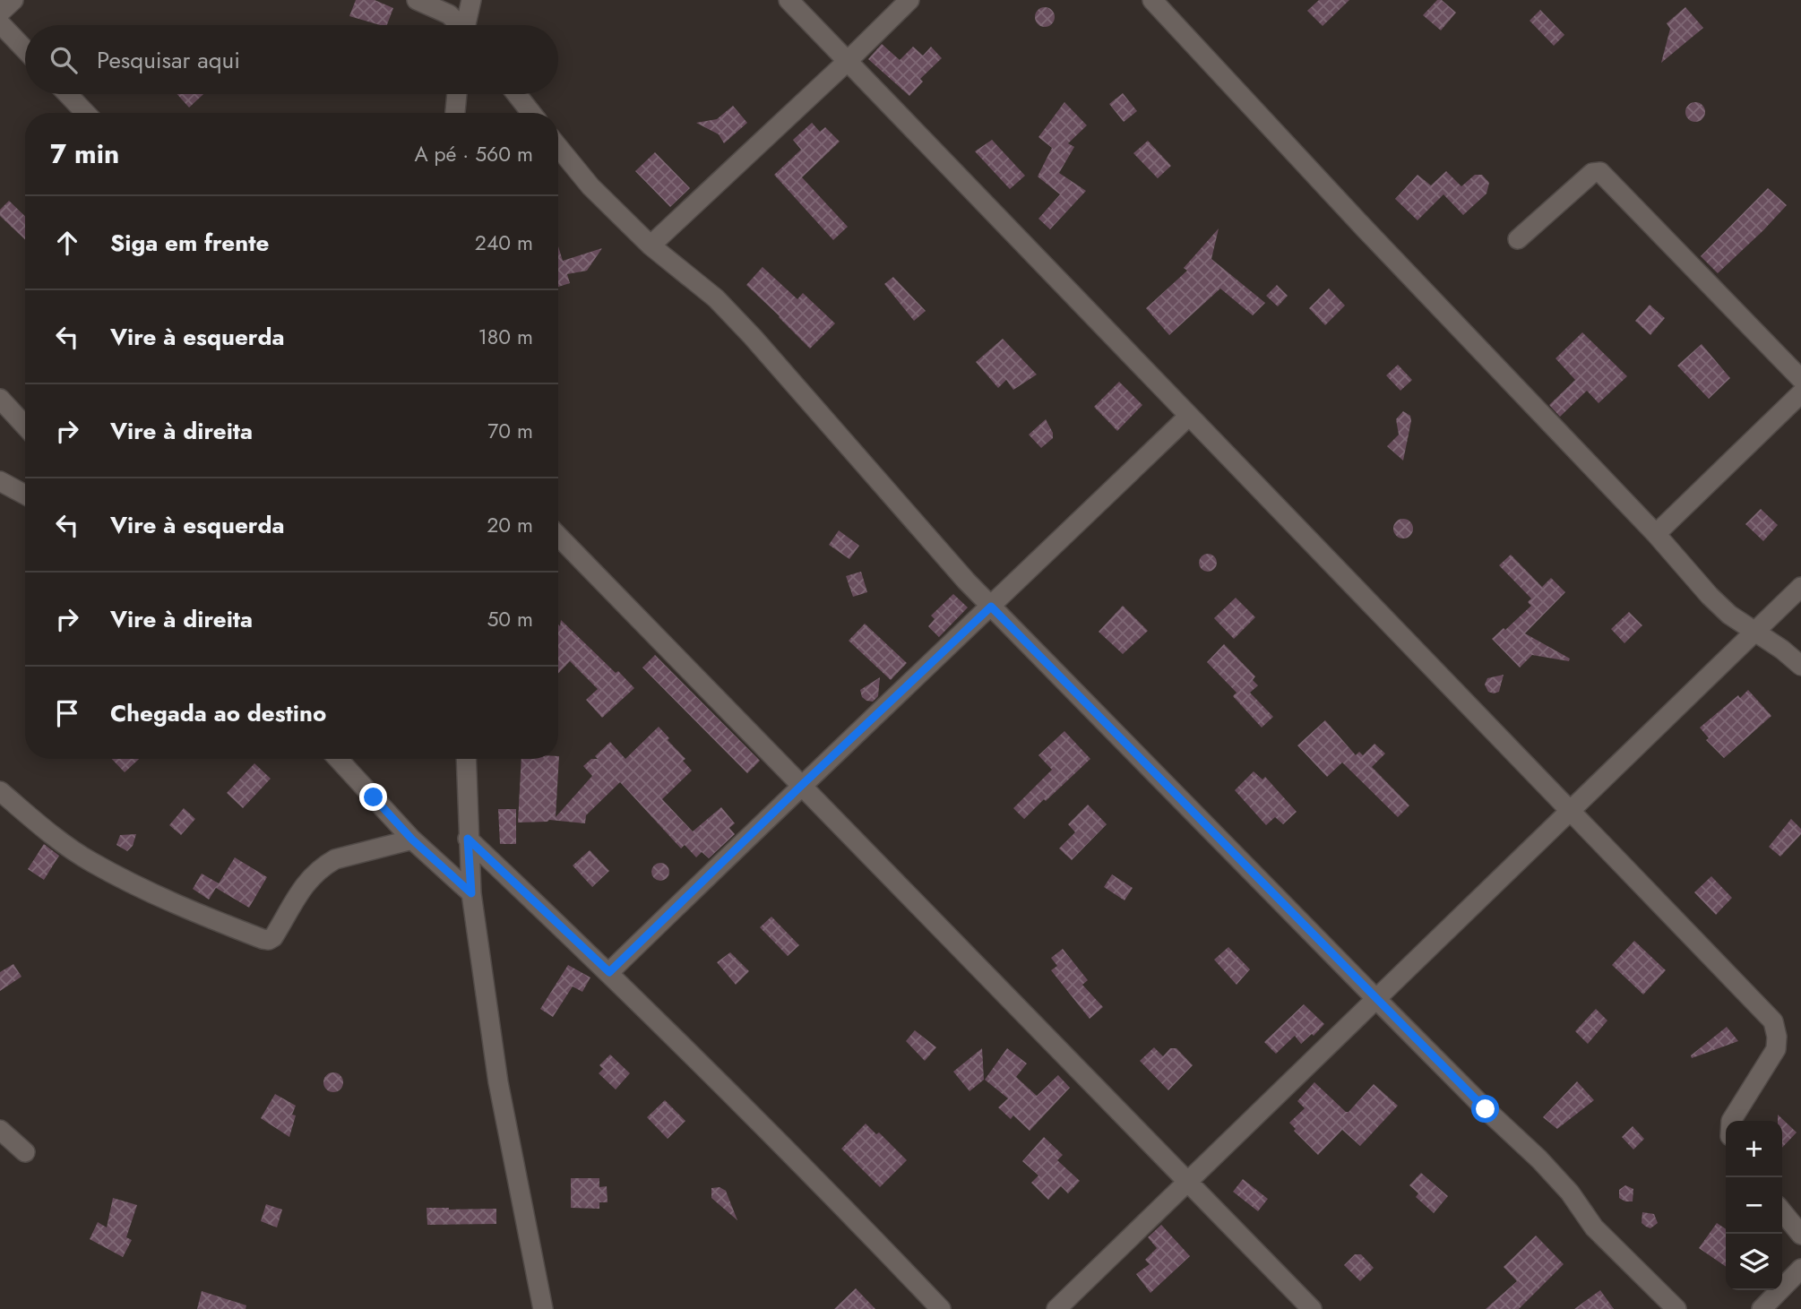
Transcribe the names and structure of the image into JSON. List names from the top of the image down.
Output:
{
  "page": {
    "search": "Pesquisar aqui",
    "heading": ["7 min", "A pé · 560 m"],
    "list": [
      ["Siga em frente", "240 m"],
      ["Vire à esquerda", "180 m"],
      ["Vire à direita", "70 m"],
      ["Vire à esquerda", "20 m"],
      ["Vire à direita", "50 m"],
      "Chegada ao destino"
    ],
    "map_buttons": ["+", "−"]
  }
}
